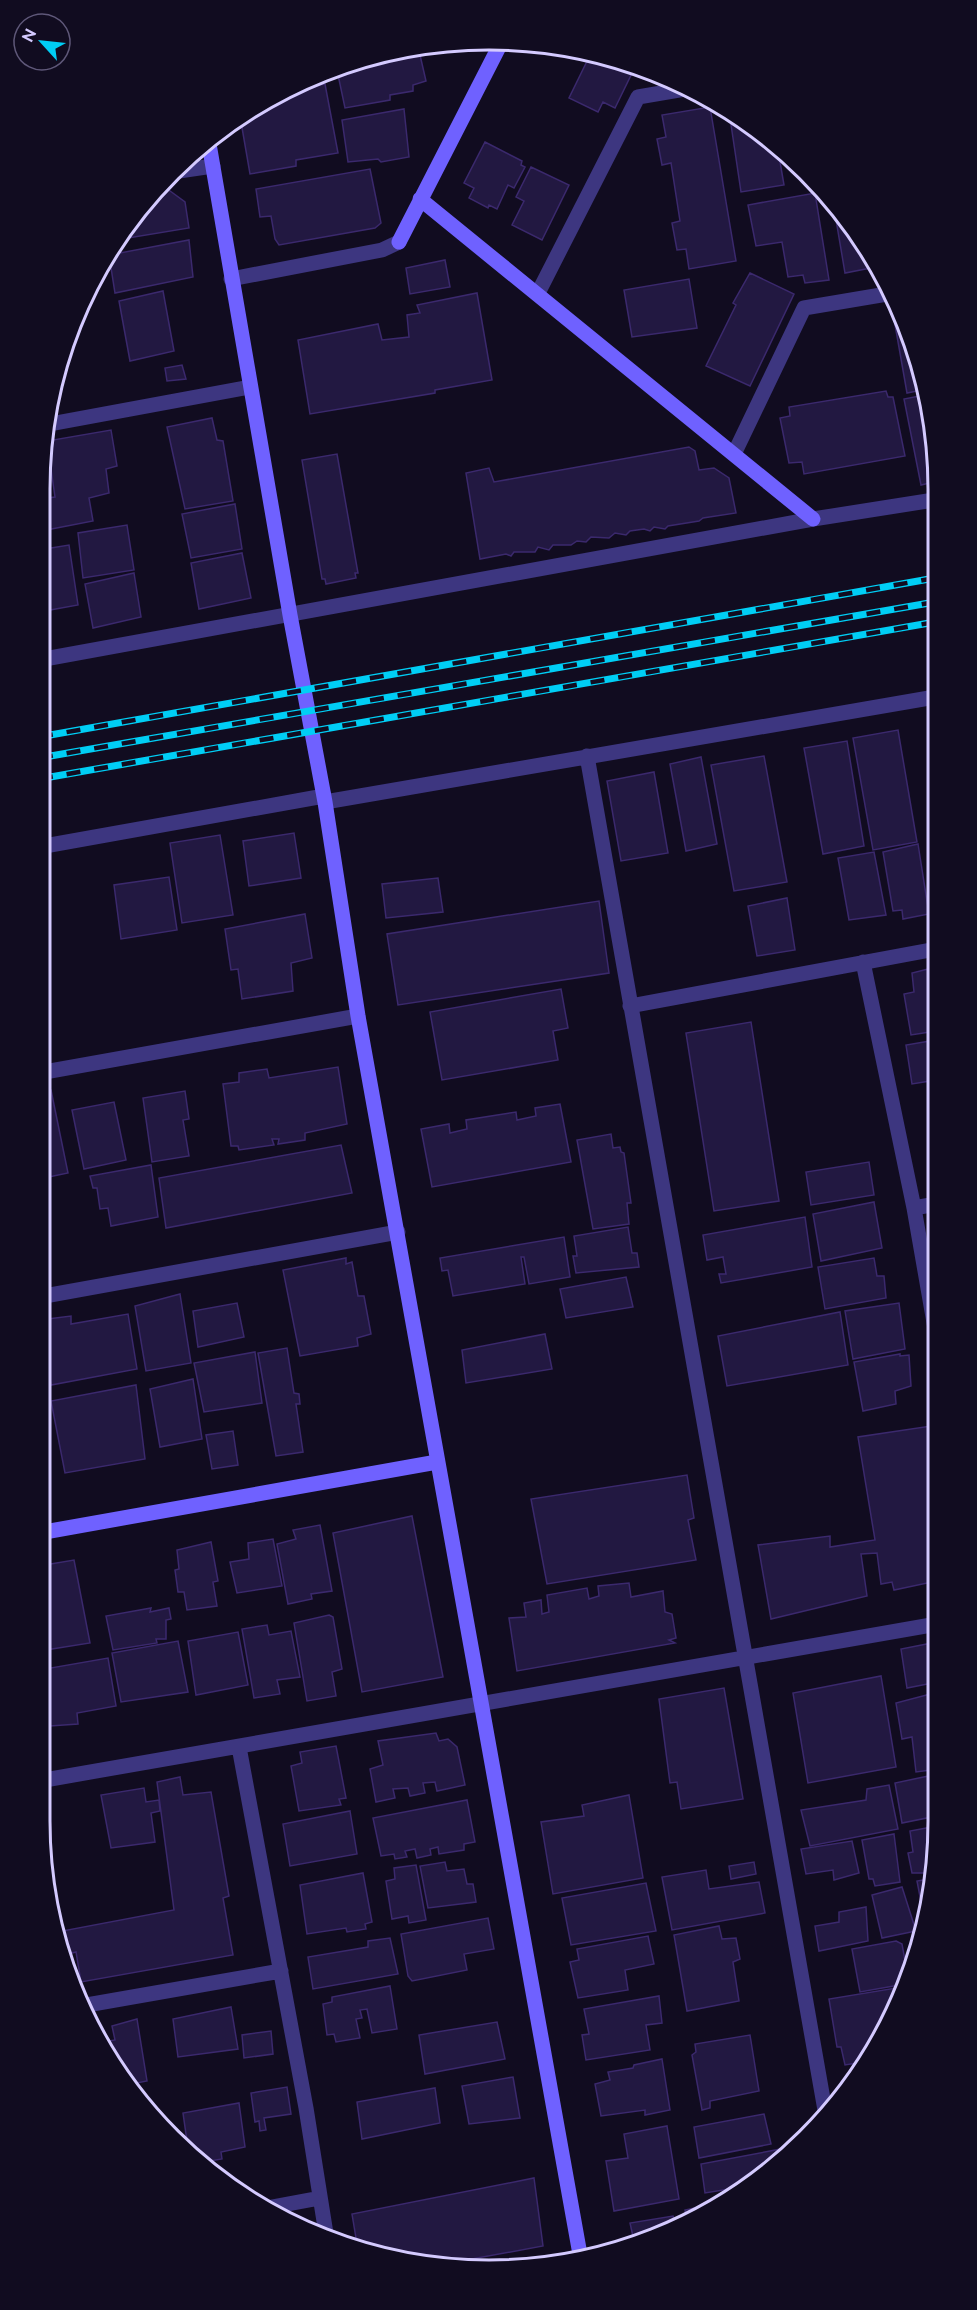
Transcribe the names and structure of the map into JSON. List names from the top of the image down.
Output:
{
  "north": "top left"
}
